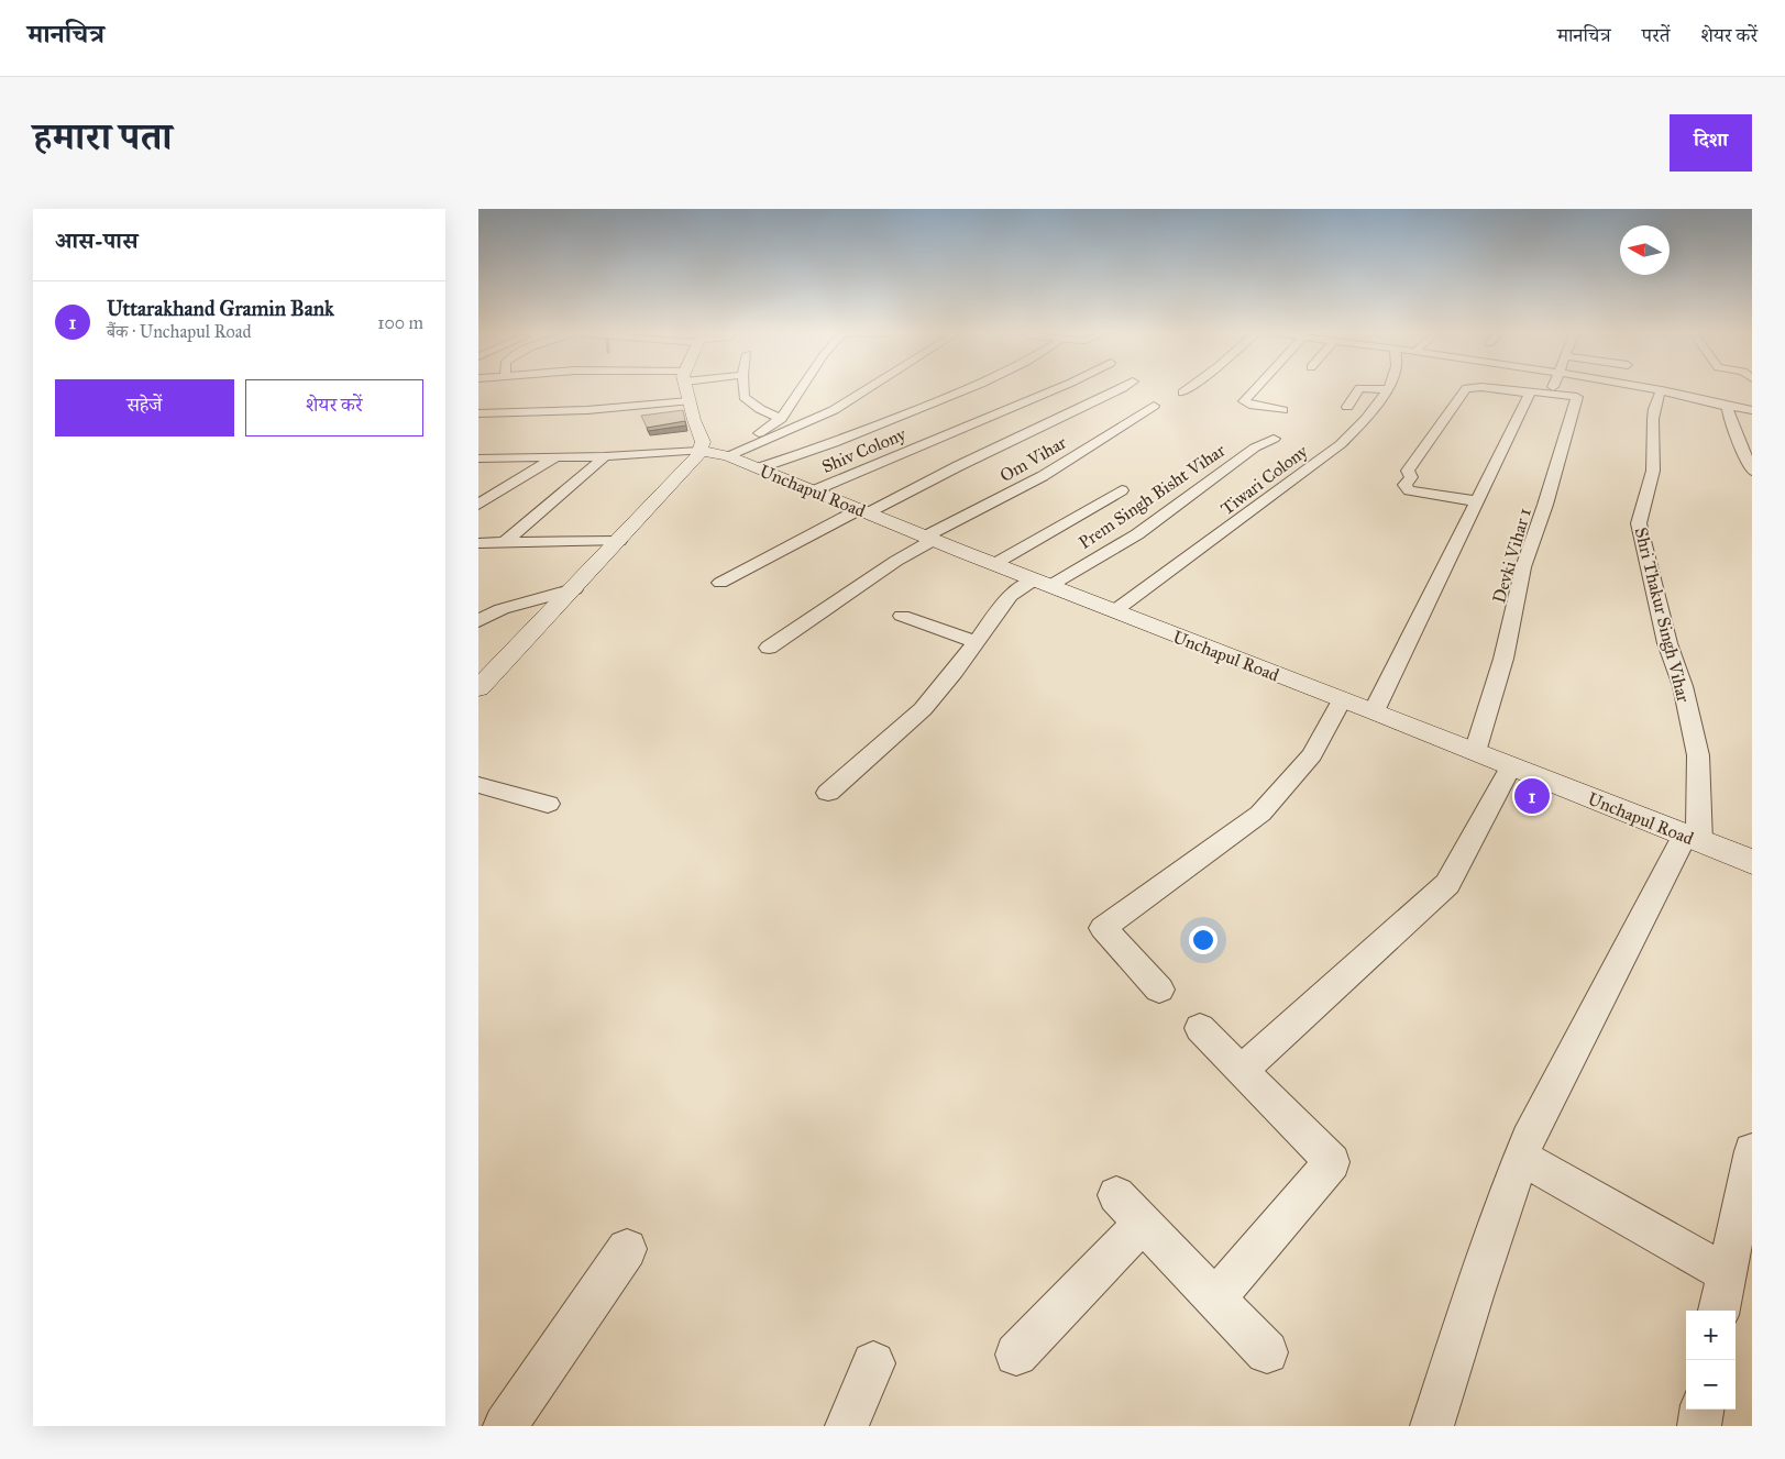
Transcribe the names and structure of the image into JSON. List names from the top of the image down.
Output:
{
  "streets": {
    "street": [
      "Shiv Colony",
      "Om Vihar",
      "Tiwari Colony",
      "Unchapul Road",
      "Prem Singh Bisht Vihar",
      "Devki Vihar 1",
      "Shri Thakur Singh Vihar"
    ]
  },
  "crossings": [
    ["Shiv Colony", "Unchapul Road"],
    ["Om Vihar", "Unchapul Road"],
    ["Tiwari Colony", "Unchapul Road"],
    ["Unchapul Road", "Prem Singh Bisht Vihar"],
    ["Unchapul Road", "Devki Vihar 1"],
    ["Unchapul Road", "Shri Thakur Singh Vihar"]
  ],
  "north": "left",
  "page": {
    "header": "मानचित्र",
    "nav": ["मानचित्र", "परतें", "शेयर करें"],
    "title": "हमारा पता",
    "buttons": [
      "दिशा",
      ["सहेजें", "शेयर करें"]
    ],
    "heading": "आस-पास",
    "list": [
      {
        "mark": "1",
        "name": "Uttarakhand Gramin Bank",
        "note": "बैंक · Unchapul Road",
        "value": "100 m"
      }
    ],
    "pins": "1",
    "map_buttons": ["+", "−"]
  }
}
